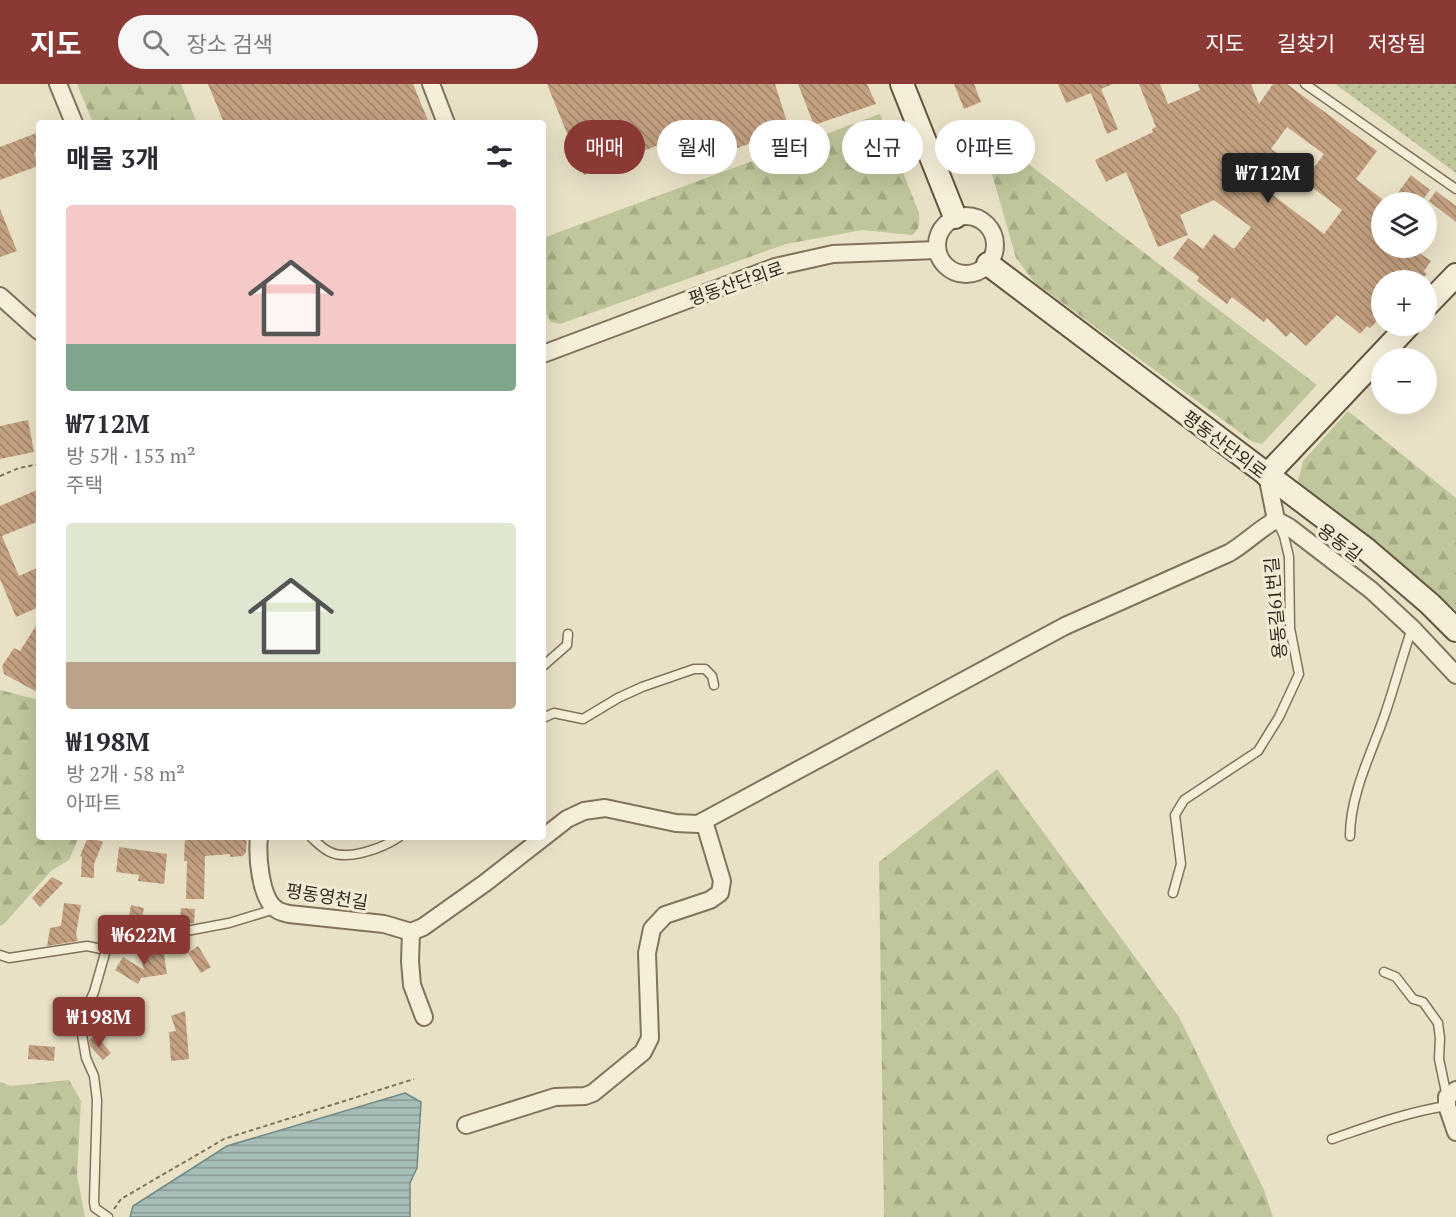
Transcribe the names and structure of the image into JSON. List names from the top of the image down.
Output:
{
  "streets": {
    "street": ["평동산단외로", "용동길", "평동영천길"],
    "lane": ["용동길61번길"]
  },
  "crossings": [
    ["용동길", "용동길61번길"]
  ],
  "page": {
    "header": "지도",
    "search": "장소 검색",
    "nav": ["지도", "길찾기", "저장됨"],
    "chip": [
      "매매",
      "월세",
      "필터",
      "신규",
      "아파트"
    ],
    "heading": "매물 3개",
    "price": ["₩712M", "₩622M", "₩198M"],
    "map_buttons": ["+", "−"],
    "list": [
      {
        "name": "₩712M",
        "note": "방 5개 · 153 m² · 주택"
      },
      {
        "name": "₩198M",
        "note": "방 2개 · 58 m² · 아파트"
      }
    ]
  }
}
